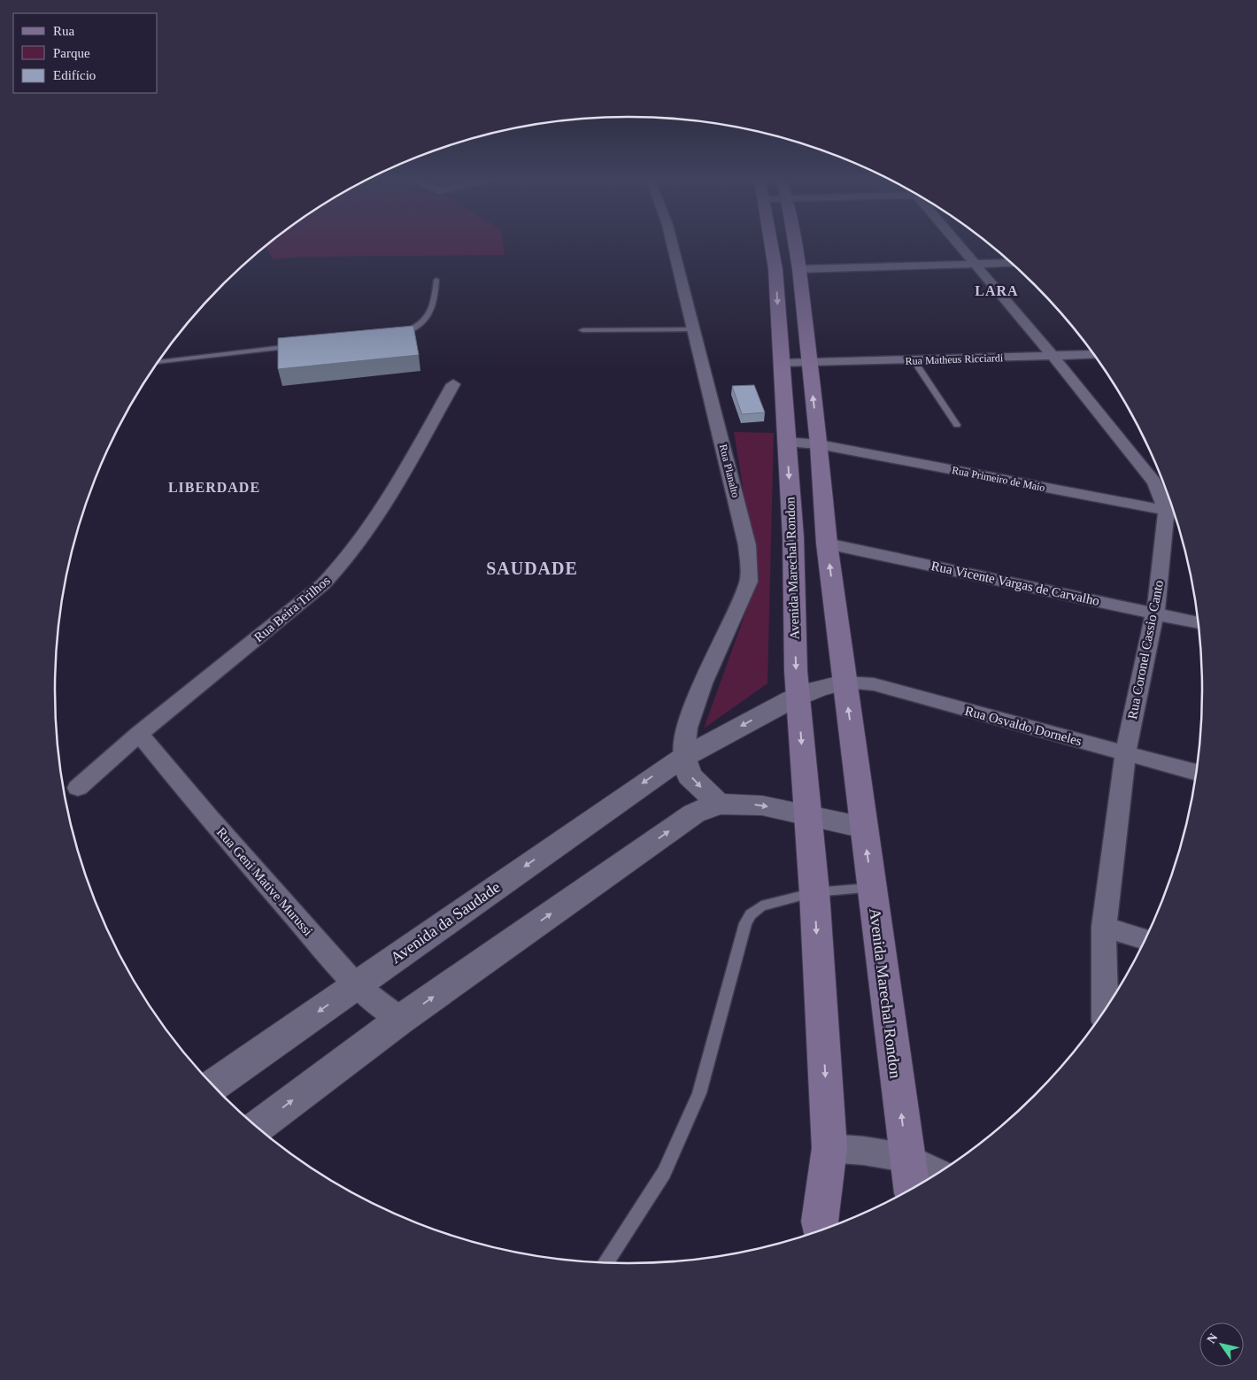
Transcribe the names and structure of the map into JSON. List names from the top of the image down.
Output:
{
  "streets": {
    "main road": ["Avenida Marechal Rondon"],
    "street": [
      "Rua Matheus Ricciardi",
      "Rua Planalto",
      "Rua Primeiro de Maio",
      "Rua Vicente Vargas de Carvalho",
      "Rua Beira Trilhos",
      "Rua Coronel Cassio Canto",
      "Rua Osvaldo Dorneles",
      "Rua Geni Mative Murussi",
      "Avenida da Saudade"
    ]
  },
  "crossings": [
    ["Rua Matheus Ricciardi", "Avenida Marechal Rondon"],
    ["Rua Planalto", "Avenida da Saudade"],
    ["Rua Primeiro de Maio", "Avenida Marechal Rondon"],
    ["Rua Primeiro de Maio", "Rua Coronel Cassio Canto"],
    ["Avenida Marechal Rondon", "Rua Vicente Vargas de Carvalho"],
    ["Avenida Marechal Rondon", "Rua Osvaldo Dorneles"],
    ["Rua Vicente Vargas de Carvalho", "Rua Coronel Cassio Canto"],
    ["Rua Beira Trilhos", "Rua Geni Mative Murussi"],
    ["Rua Coronel Cassio Canto", "Rua Osvaldo Dorneles"],
    ["Rua Geni Mative Murussi", "Avenida da Saudade"]
  ],
  "districts": ["LARA", "LIBERDADE", "SAUDADE"],
  "legend": ["Rua", "Parque", "Edifício"],
  "north": "top left"
}
